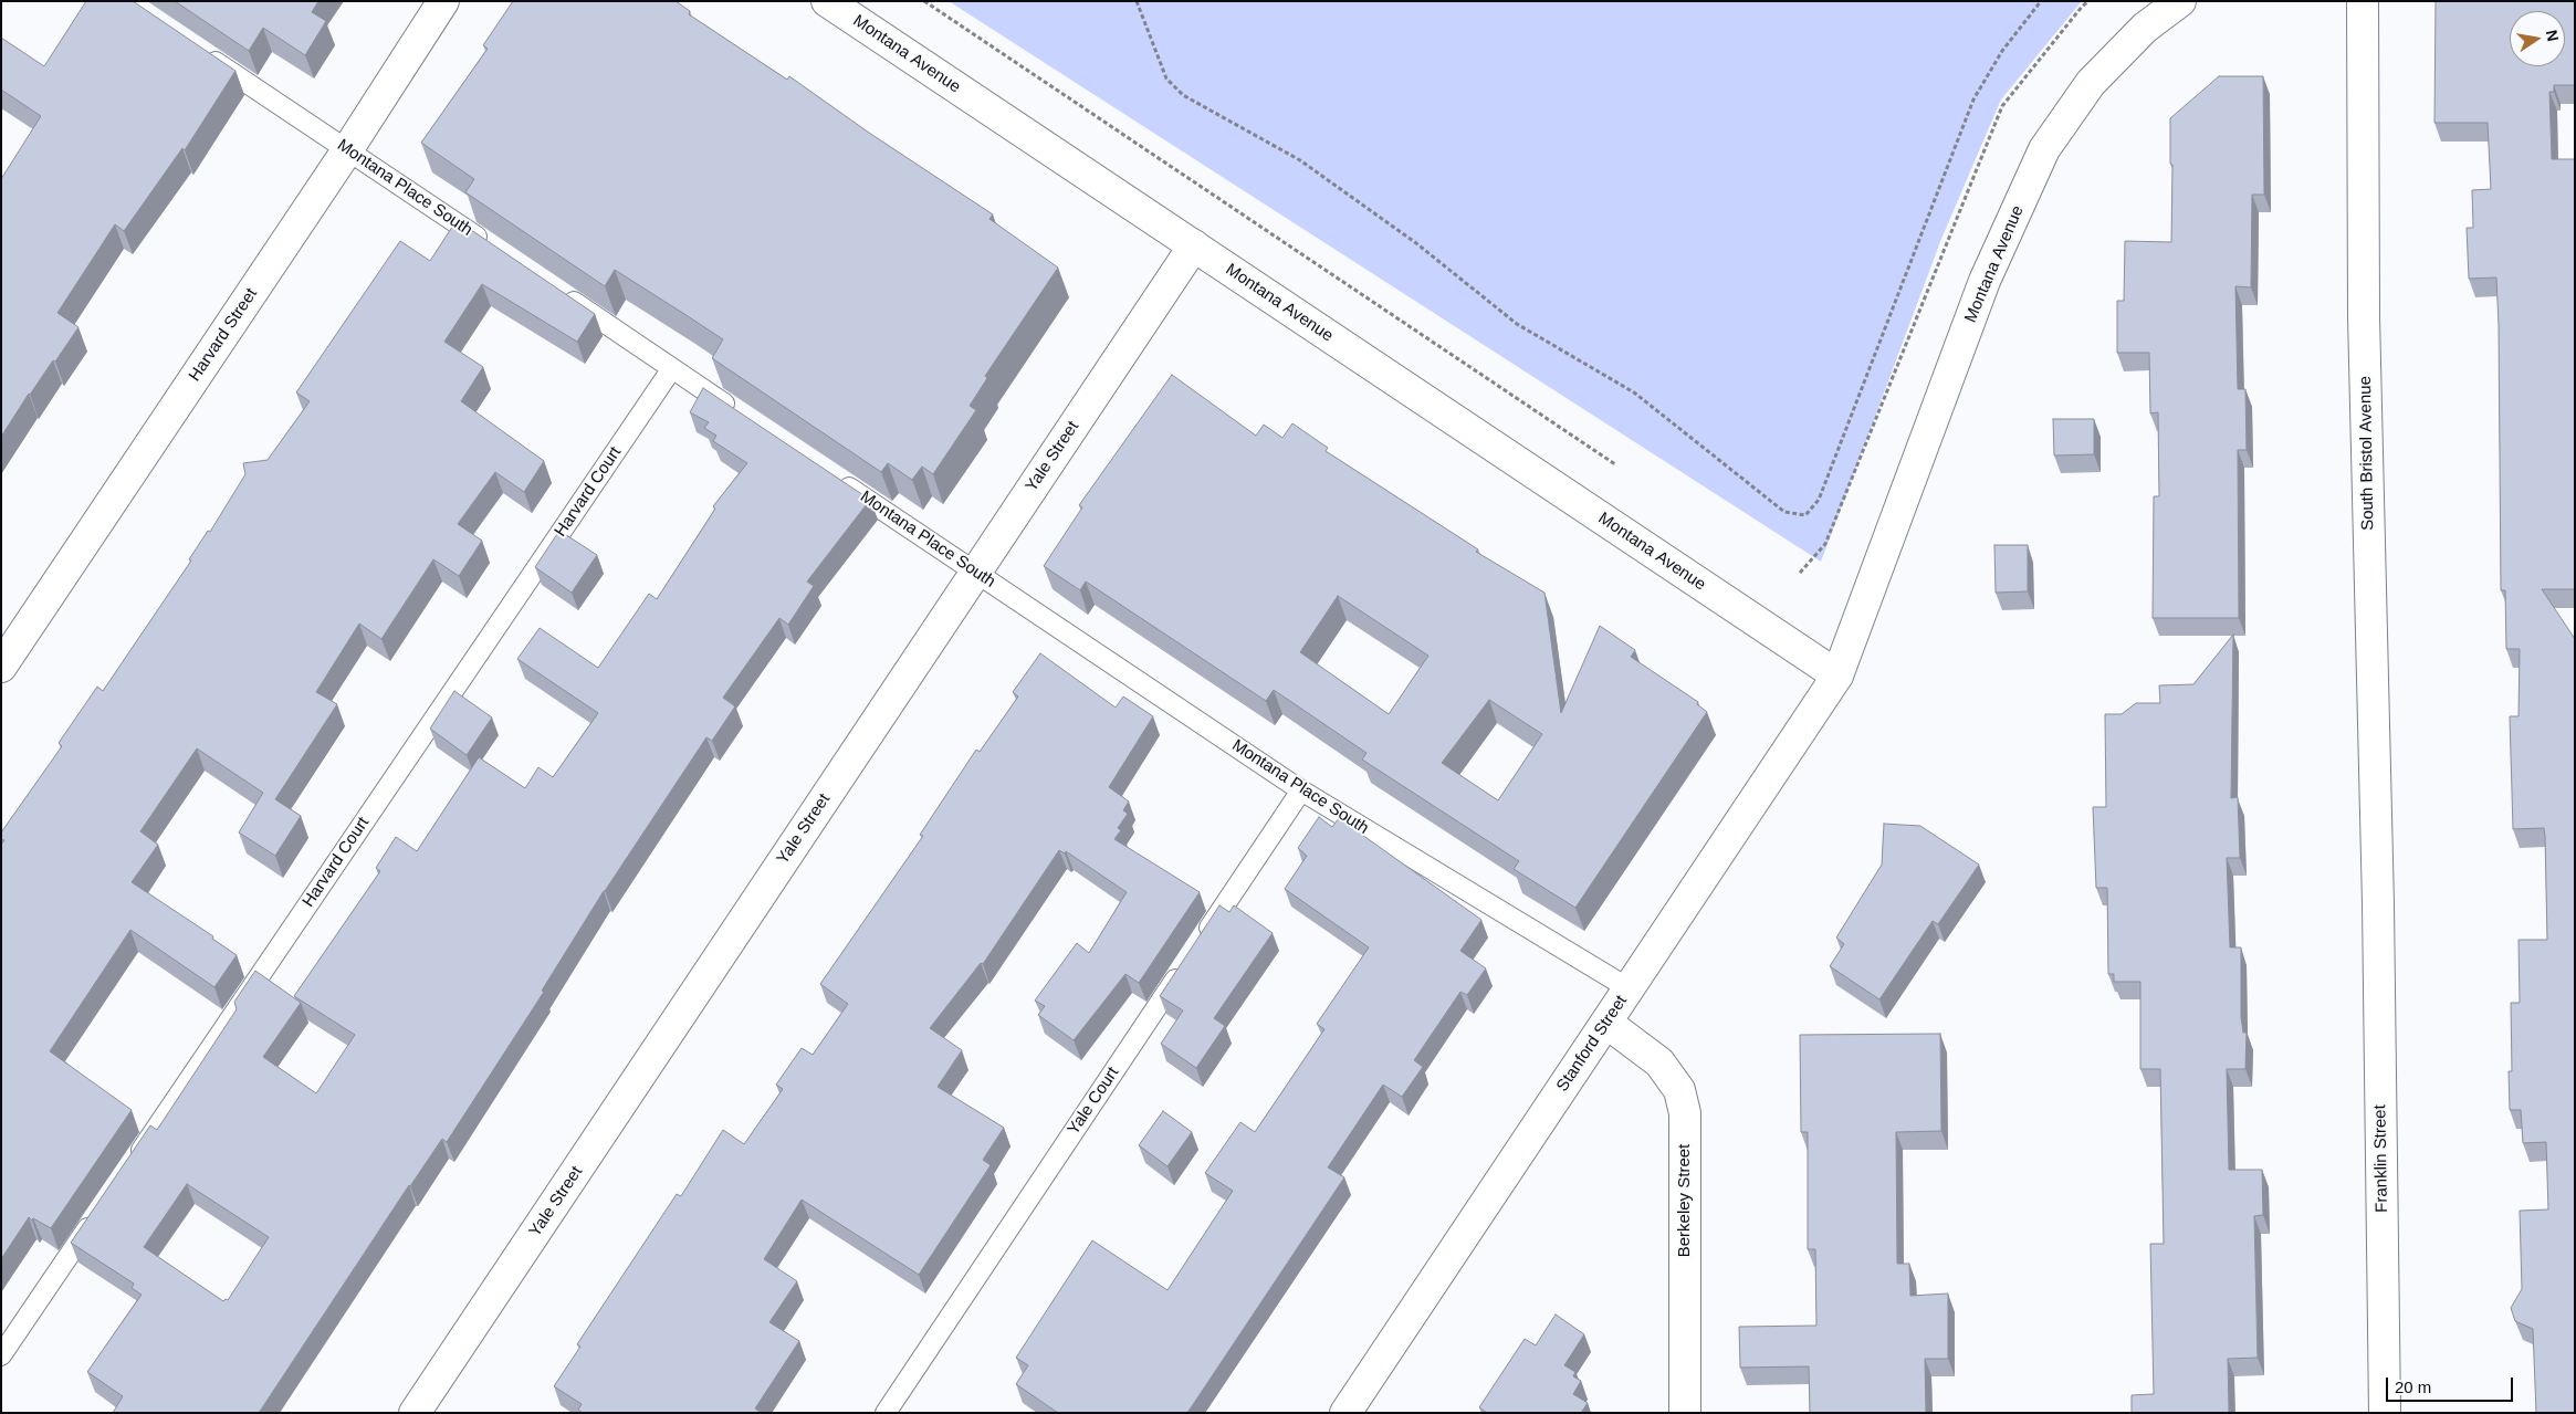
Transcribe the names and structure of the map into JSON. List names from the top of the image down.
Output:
{
  "streets": {
    "street": [
      "Montana Avenue",
      "Harvard Street",
      "South Bristol Avenue",
      "Yale Street",
      "Stanford Street",
      "Franklin Street",
      "Berkeley Street"
    ],
    "lane": ["Montana Place South", "Harvard Court", "Yale Court"]
  },
  "crossings": [
    ["Montana Avenue", "Yale Street"],
    ["Montana Avenue", "Stanford Street"],
    ["Montana Place South", "Harvard Street"],
    ["Montana Place South", "Yale Street"],
    ["Montana Place South", "Stanford Street"],
    ["South Bristol Avenue", "Franklin Street"],
    ["Stanford Street", "Berkeley Street"]
  ],
  "scale_bar": "20 m",
  "north": "right"
}
